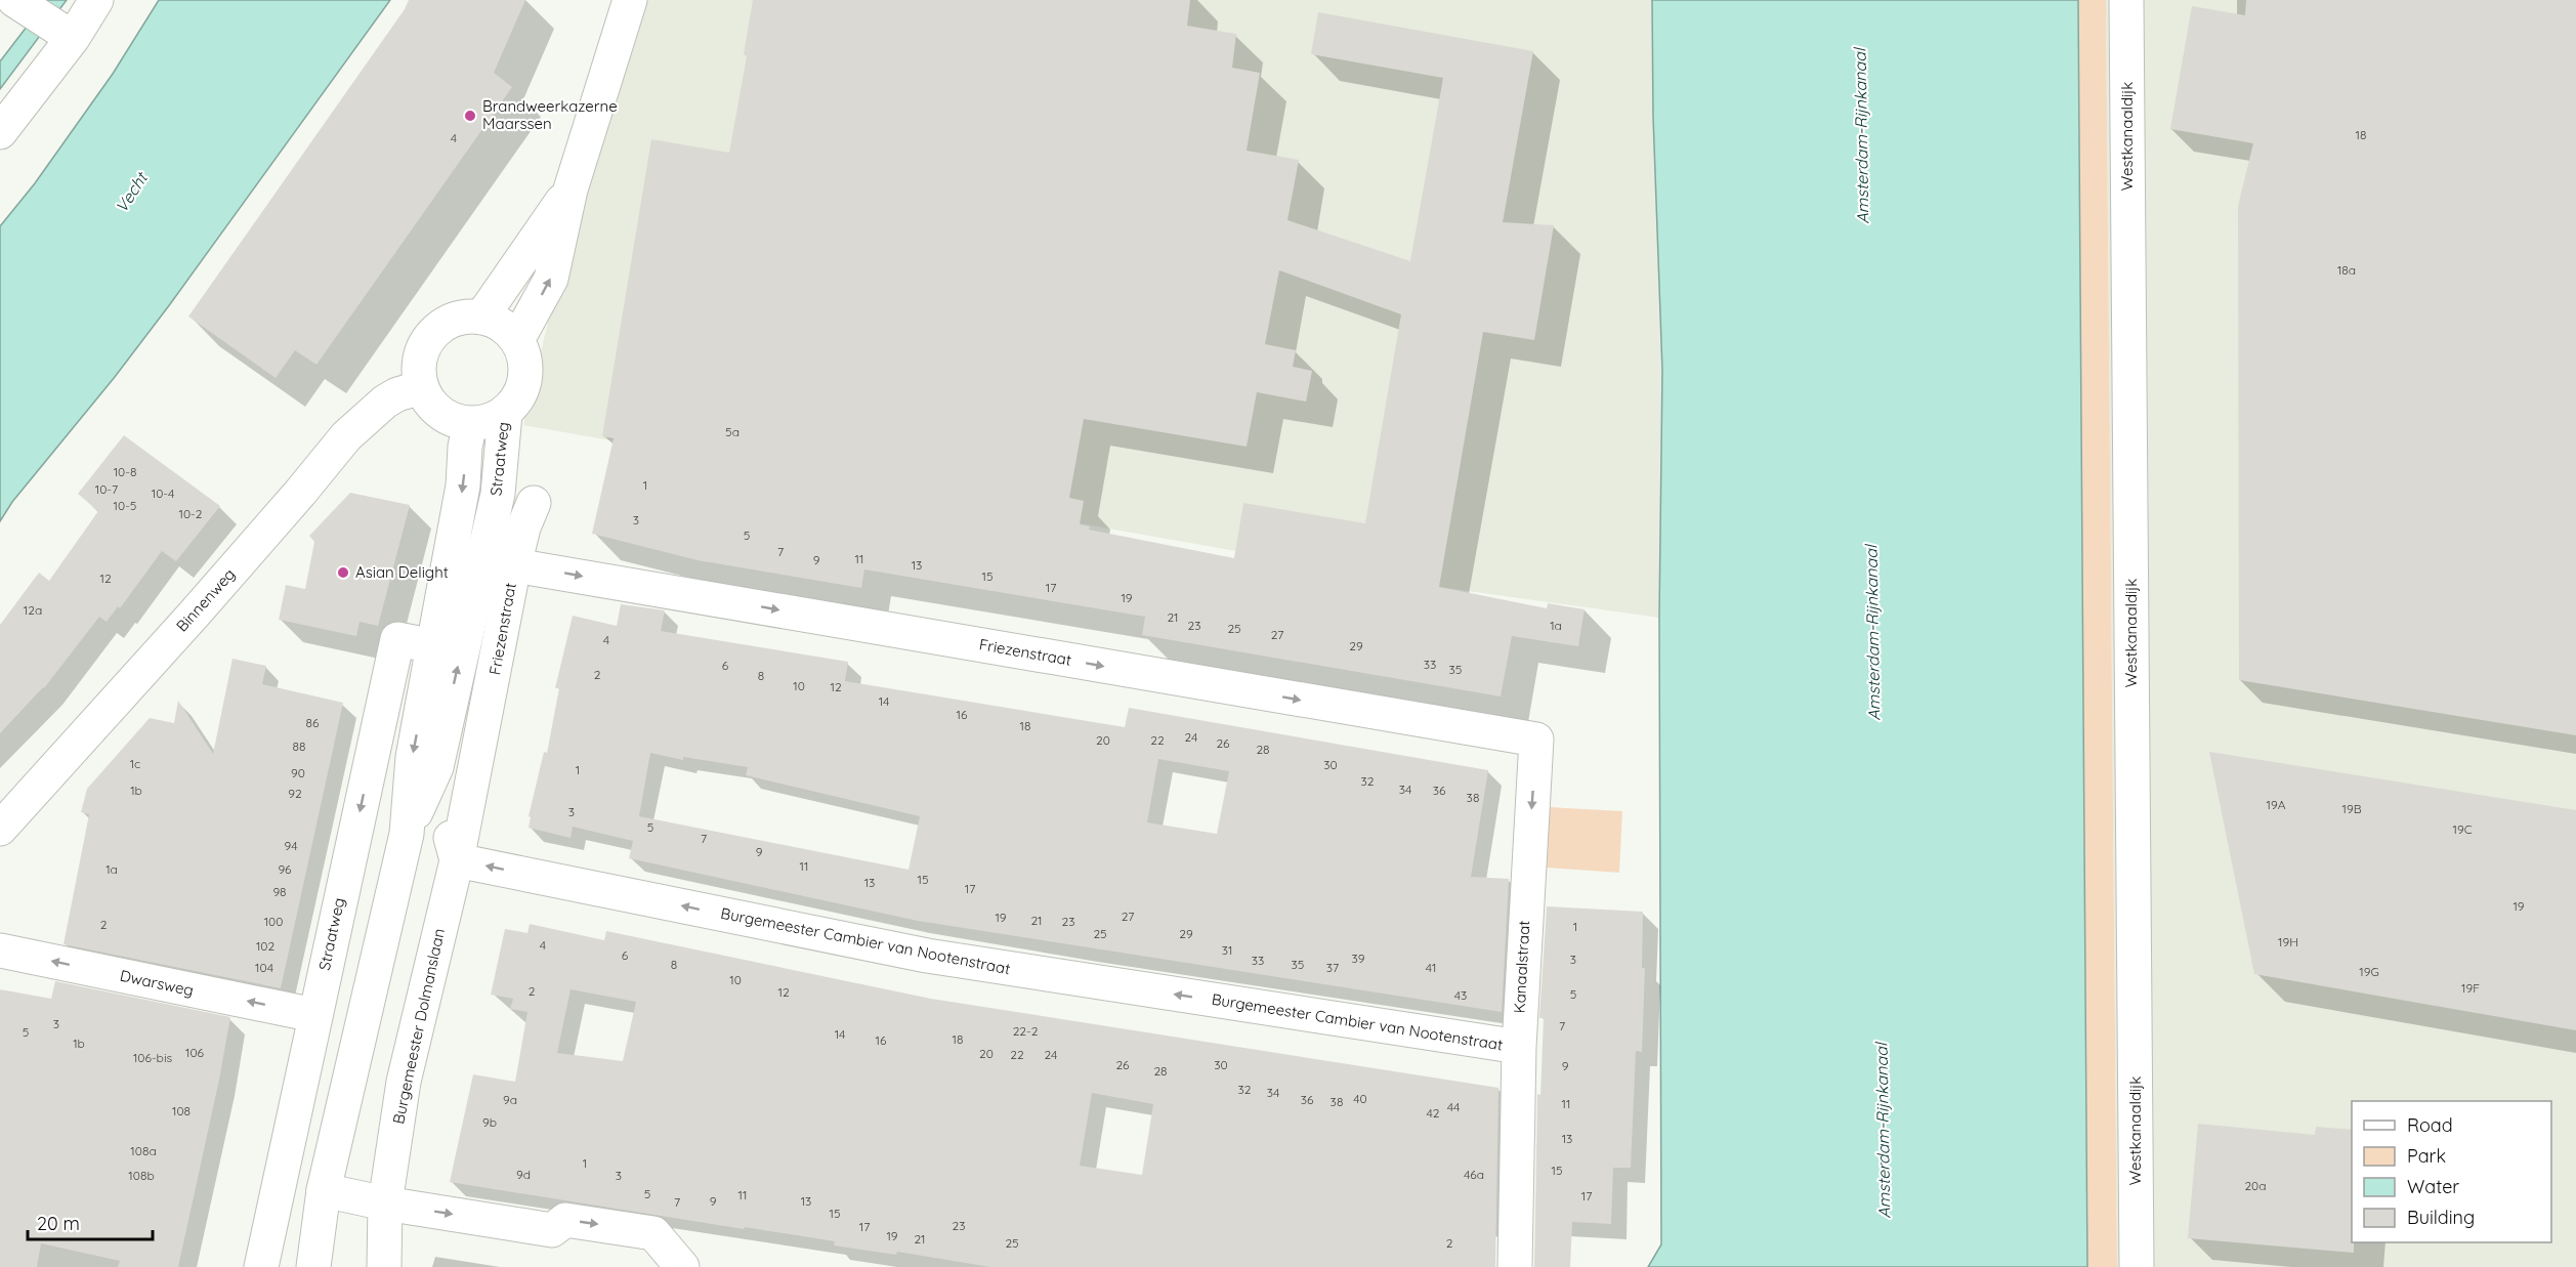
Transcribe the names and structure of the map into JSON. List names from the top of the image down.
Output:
{
  "streets": {
    "street": [
      "Westkanaaldijk",
      "Straatweg",
      "Binnenweg",
      "Friezenstraat",
      "Burgemeester Cambier van Nootenstraat",
      "Kanaalstraat",
      "Dwarsweg",
      "Burgemeester Dolmanslaan"
    ]
  },
  "crossings": [
    ["Straatweg", "Binnenweg"],
    ["Straatweg", "Dwarsweg"],
    ["Friezenstraat", "Burgemeester Cambier van Nootenstraat"],
    ["Friezenstraat", "Kanaalstraat"],
    ["Friezenstraat", "Burgemeester Dolmanslaan"],
    ["Burgemeester Cambier van Nootenstraat", "Kanaalstraat"],
    ["Burgemeester Cambier van Nootenstraat", "Burgemeester Dolmanslaan"]
  ],
  "one_way": [
    "Friezenstraat",
    "Burgemeester Cambier van Nootenstraat",
    "Kanaalstraat",
    "Dwarsweg"
  ],
  "water": ["Amsterdam-Rijnkanaal", "Vecht"],
  "places": ["Brandweerkazerne Maarssen", "Asian Delight"],
  "house_numbers": [
    "18",
    "4",
    "18a",
    "5a",
    "10-8",
    "1",
    "10-7",
    "10-4",
    "10-5",
    "10-2",
    "3",
    "5",
    "7",
    "11",
    "9",
    "13",
    "15",
    "12",
    "17",
    "19",
    "12a",
    "21",
    "23",
    "1a",
    "25",
    "27",
    "4",
    "29",
    "33",
    "6",
    "35",
    "2",
    "8",
    "10",
    "12",
    "14",
    "16",
    "86",
    "18",
    "24",
    "20",
    "22",
    "26",
    "88",
    "28",
    "1c",
    "30",
    "1",
    "90",
    "32",
    "34",
    "1b",
    "36",
    "92",
    "38",
    "19A",
    "19B",
    "3",
    "5",
    "19C",
    "7",
    "94",
    "9",
    "11",
    "1a",
    "96",
    "15",
    "13",
    "17",
    "98",
    "19",
    "27",
    "19",
    "21",
    "100",
    "23",
    "2",
    "1",
    "25",
    "29",
    "19H",
    "4",
    "102",
    "31",
    "6",
    "39",
    "3",
    "33",
    "8",
    "35",
    "104",
    "37",
    "41",
    "19G",
    "10",
    "19F",
    "2",
    "12",
    "5",
    "43",
    "3",
    "7",
    "22-2",
    "5",
    "14",
    "18",
    "16",
    "1b",
    "106",
    "20",
    "22",
    "24",
    "106-bis",
    "26",
    "30",
    "9",
    "28",
    "32",
    "34",
    "40",
    "9a",
    "36",
    "38",
    "11",
    "44",
    "108",
    "42",
    "9b",
    "13",
    "108a",
    "1",
    "15",
    "9d",
    "46a",
    "108b",
    "3",
    "20a",
    "5",
    "11",
    "17",
    "9",
    "13",
    "7",
    "15",
    "23",
    "17",
    "19",
    "21",
    "25",
    "2"
  ],
  "legend": [
    "Road",
    "Park",
    "Water",
    "Building"
  ],
  "scale_bar": "20 m"
}
